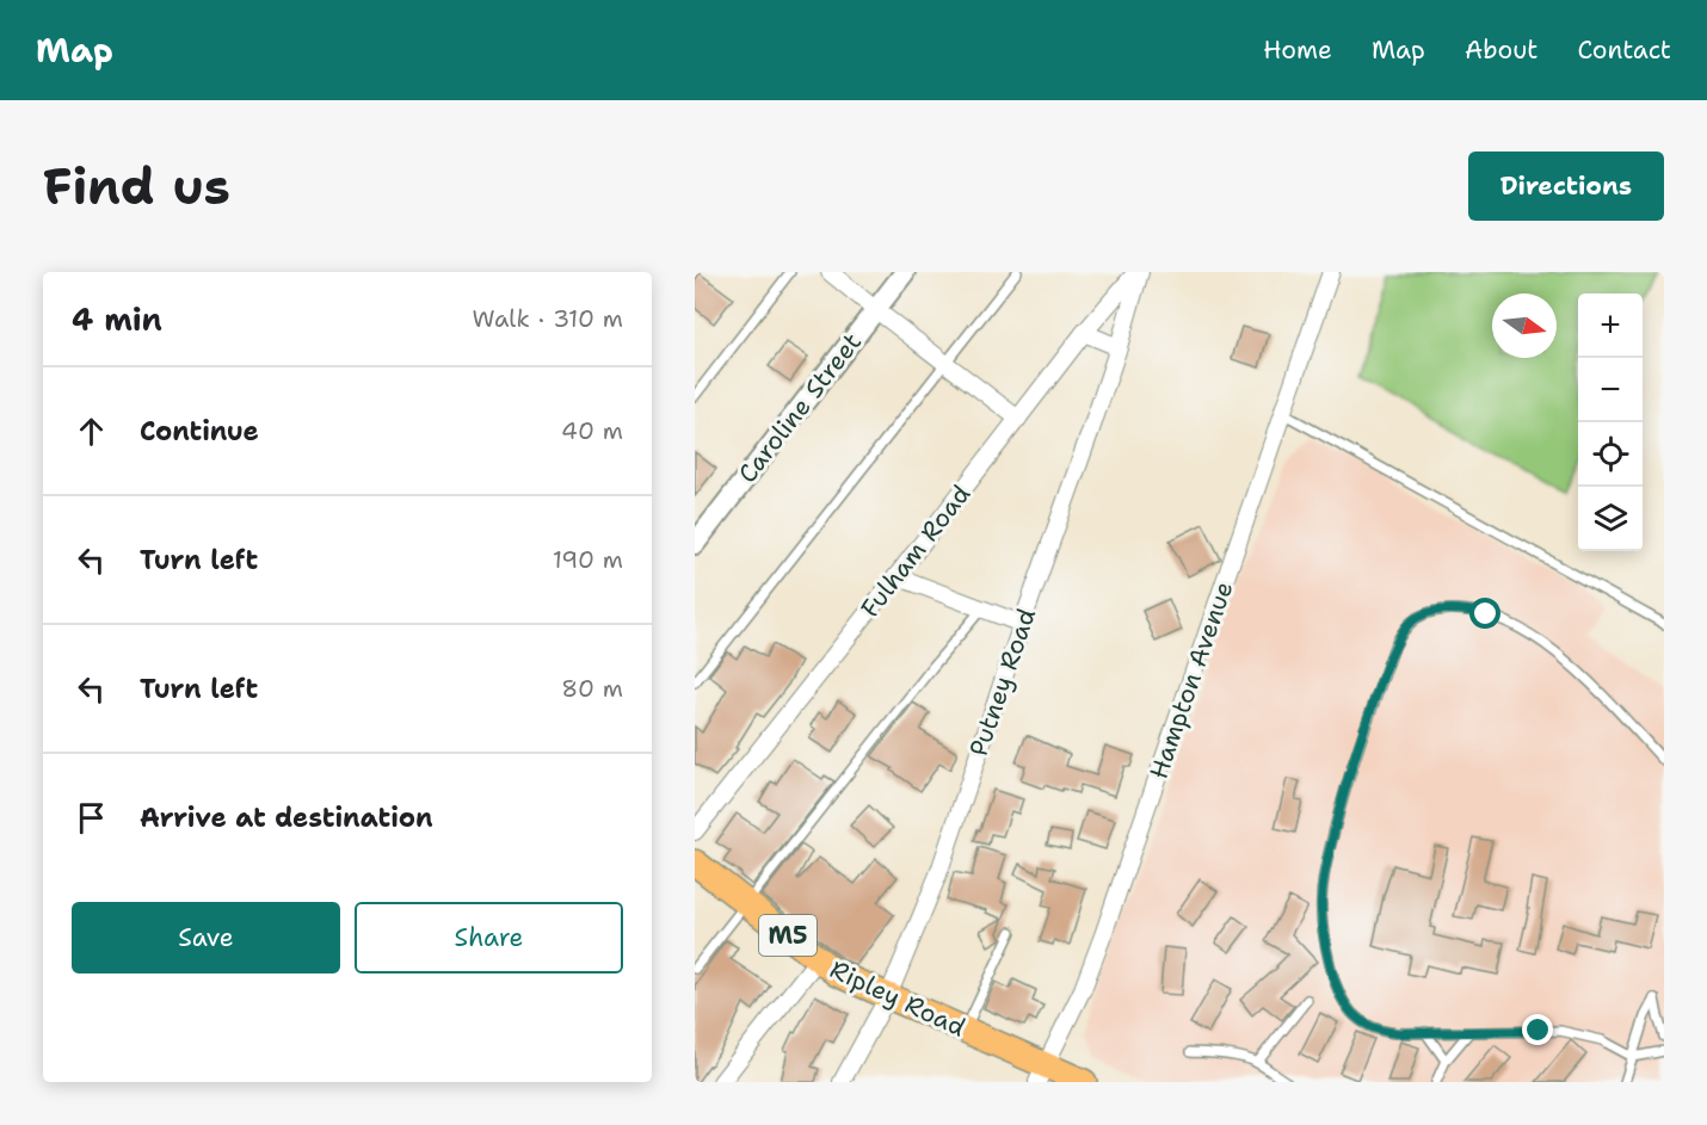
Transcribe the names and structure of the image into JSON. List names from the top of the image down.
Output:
{
  "streets": {
    "main road": ["M5", "Ripley Road"],
    "street": [
      "Caroline Street",
      "Fulham Road",
      "Hampton Avenue",
      "Putney Road"
    ]
  },
  "crossings": [
    ["Fulham Road", "Putney Road"],
    ["Hampton Avenue", "Ripley Road"],
    ["Putney Road", "Ripley Road"]
  ],
  "north": "right",
  "page": {
    "header": "Map",
    "nav": [
      "Home",
      "Map",
      "About",
      "Contact"
    ],
    "buttons": [
      "Directions",
      ["Save", "Share"]
    ],
    "title": "Find us",
    "heading": ["4 min", "Walk · 310 m"],
    "map_buttons": ["+", "−"],
    "list": [
      ["Continue", "40 m"],
      ["Turn left", "190 m"],
      ["Turn left", "80 m"],
      "Arrive at destination"
    ]
  }
}
